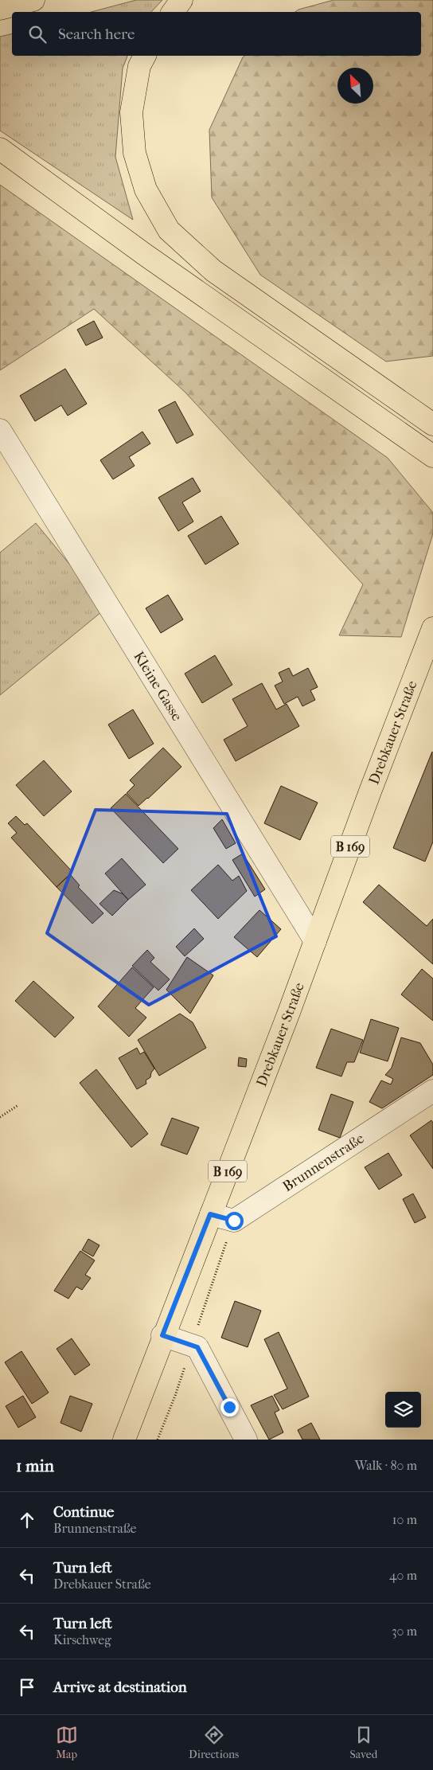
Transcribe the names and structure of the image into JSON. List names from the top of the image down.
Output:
{
  "streets": {
    "main road": ["Drebkauer Straße", "B 169"],
    "street": ["Kleine Gasse", "Brunnenstraße"]
  },
  "crossings": [
    ["Kleine Gasse", "Drebkauer Straße"],
    ["Drebkauer Straße", "Brunnenstraße"]
  ],
  "north": "top left",
  "page": {
    "search": "Search here",
    "heading": ["1 min", "Walk · 80 m"],
    "list": [
      ["Continue", "Brunnenstraße", "10 m"],
      ["Turn left", "Drebkauer Straße", "40 m"],
      ["Turn left", "Kirschweg", "30 m"],
      "Arrive at destination"
    ],
    "nav": ["Map", "Directions", "Saved"]
  }
}
